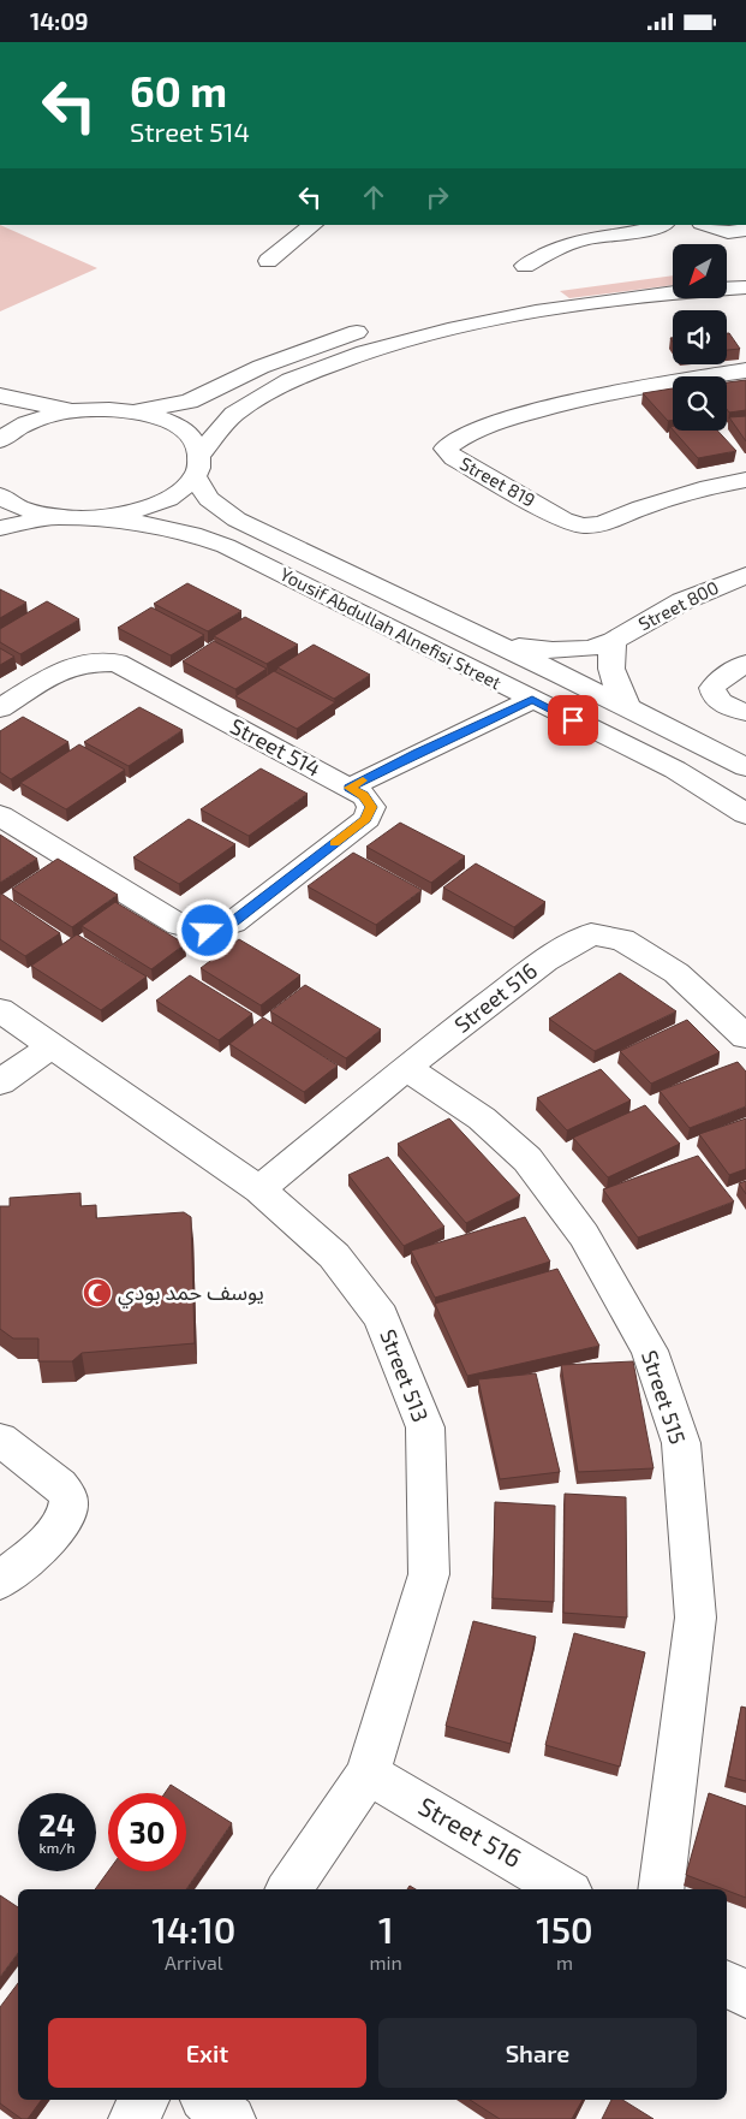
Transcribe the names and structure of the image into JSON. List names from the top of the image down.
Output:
{
  "streets": {
    "street": [
      "Street 819",
      "Street 800",
      "Yousif Abdullah Alnefisi Street",
      "Street 514",
      "Street 516",
      "Street 513",
      "Street 515"
    ]
  },
  "crossings": [
    ["Street 800", "Yousif Abdullah Alnefisi Street"],
    ["Street 516", "Street 513"],
    ["Street 516", "Street 515"]
  ],
  "places": {
    "mosque": ["يوسف حمد بودي"]
  },
  "north": "bottom left",
  "page": {
    "status": "14:09",
    "turn": ["60 m", "Street 514"],
    "speed": "24 km/h",
    "limit": "30",
    "eta": [
      "14:10",
      "Arrival",
      "1",
      "min",
      "150",
      "m"
    ],
    "buttons": ["Exit", "Share"]
  }
}
